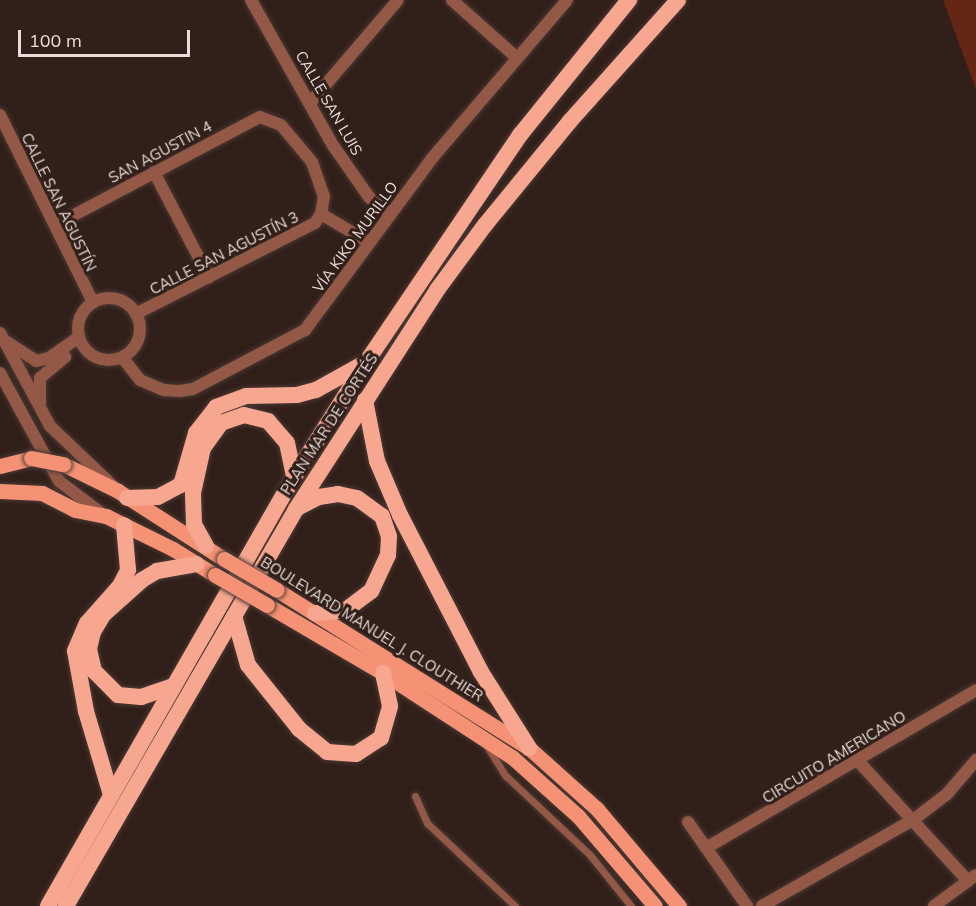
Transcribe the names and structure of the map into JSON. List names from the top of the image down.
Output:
{
  "streets": {
    "highway": ["PLAN MAR DE CORTÉS"],
    "main road": ["BOULEVARD MANUEL J. CLOUTHIER"],
    "street": [
      "CALLE SAN LUIS",
      "SAN AGUSTIN 4",
      "CALLE SAN AGUSTÍN",
      "VÍA KIKO MURILLO",
      "CALLE SAN AGUSTÍN 3",
      "CIRCUITO AMERICANO"
    ]
  },
  "crossings": [
    ["CALLE SAN LUIS", "VÍA KIKO MURILLO"],
    ["SAN AGUSTIN 4", "CALLE SAN AGUSTÍN 3"],
    ["CALLE SAN AGUSTÍN", "VÍA KIKO MURILLO"],
    ["CALLE SAN AGUSTÍN", "CALLE SAN AGUSTÍN 3"],
    ["VÍA KIKO MURILLO", "CALLE SAN AGUSTÍN 3"]
  ],
  "scale_bar": "100 m"
}
